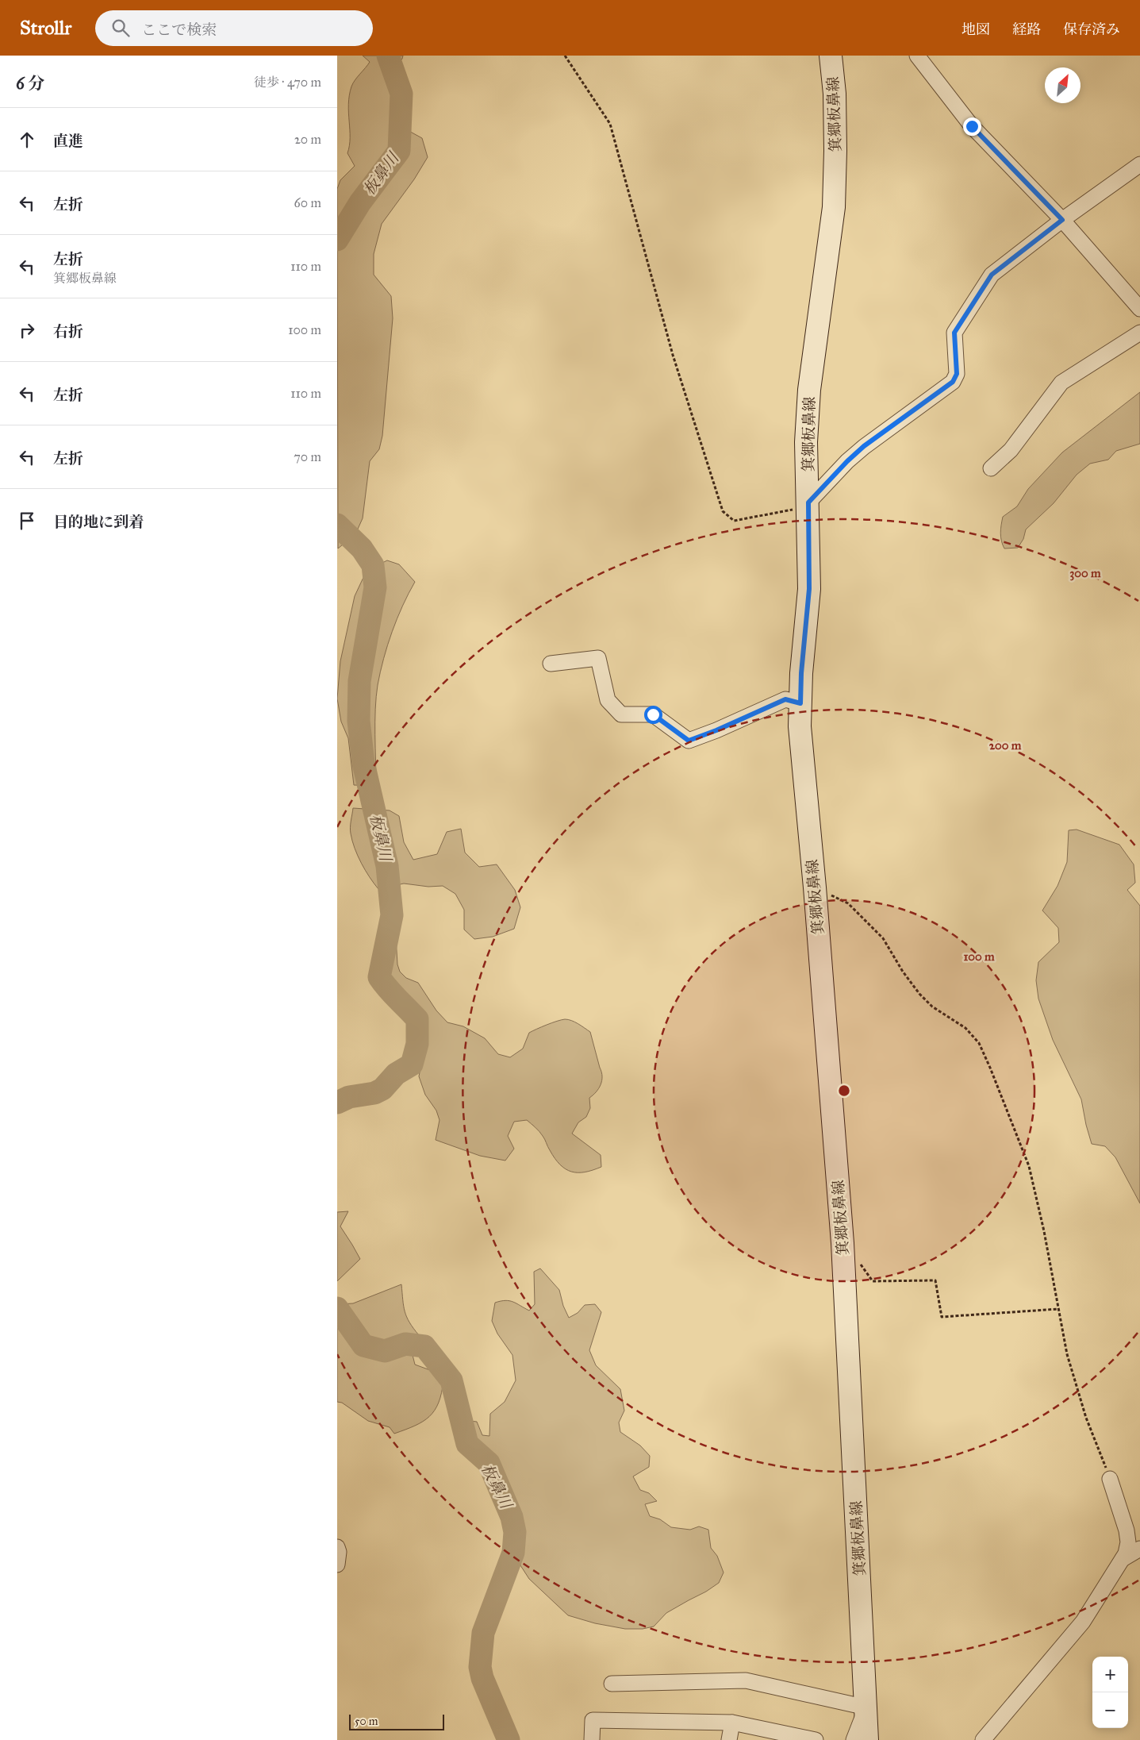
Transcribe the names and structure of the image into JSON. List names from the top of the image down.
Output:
{
  "streets": {
    "main road": ["箕郷板鼻線"]
  },
  "water": ["板鼻川"],
  "scale_bar": "50 m",
  "north": "top right",
  "page": {
    "header": "Strollr",
    "search": "ここで検索",
    "nav": ["地図", "経路", "保存済み"],
    "heading": ["6 分", "徒歩 · 470 m"],
    "list": [
      ["直進", "20 m"],
      ["左折", "60 m"],
      ["左折", "箕郷板鼻線", "110 m"],
      ["右折", "100 m"],
      ["左折", "110 m"],
      ["左折", "70 m"],
      "目的地に到着"
    ],
    "map_buttons": ["+", "−"],
    "scale": "50 m"
  },
  "rings": ["300 m", "200 m", "100 m"]
}
